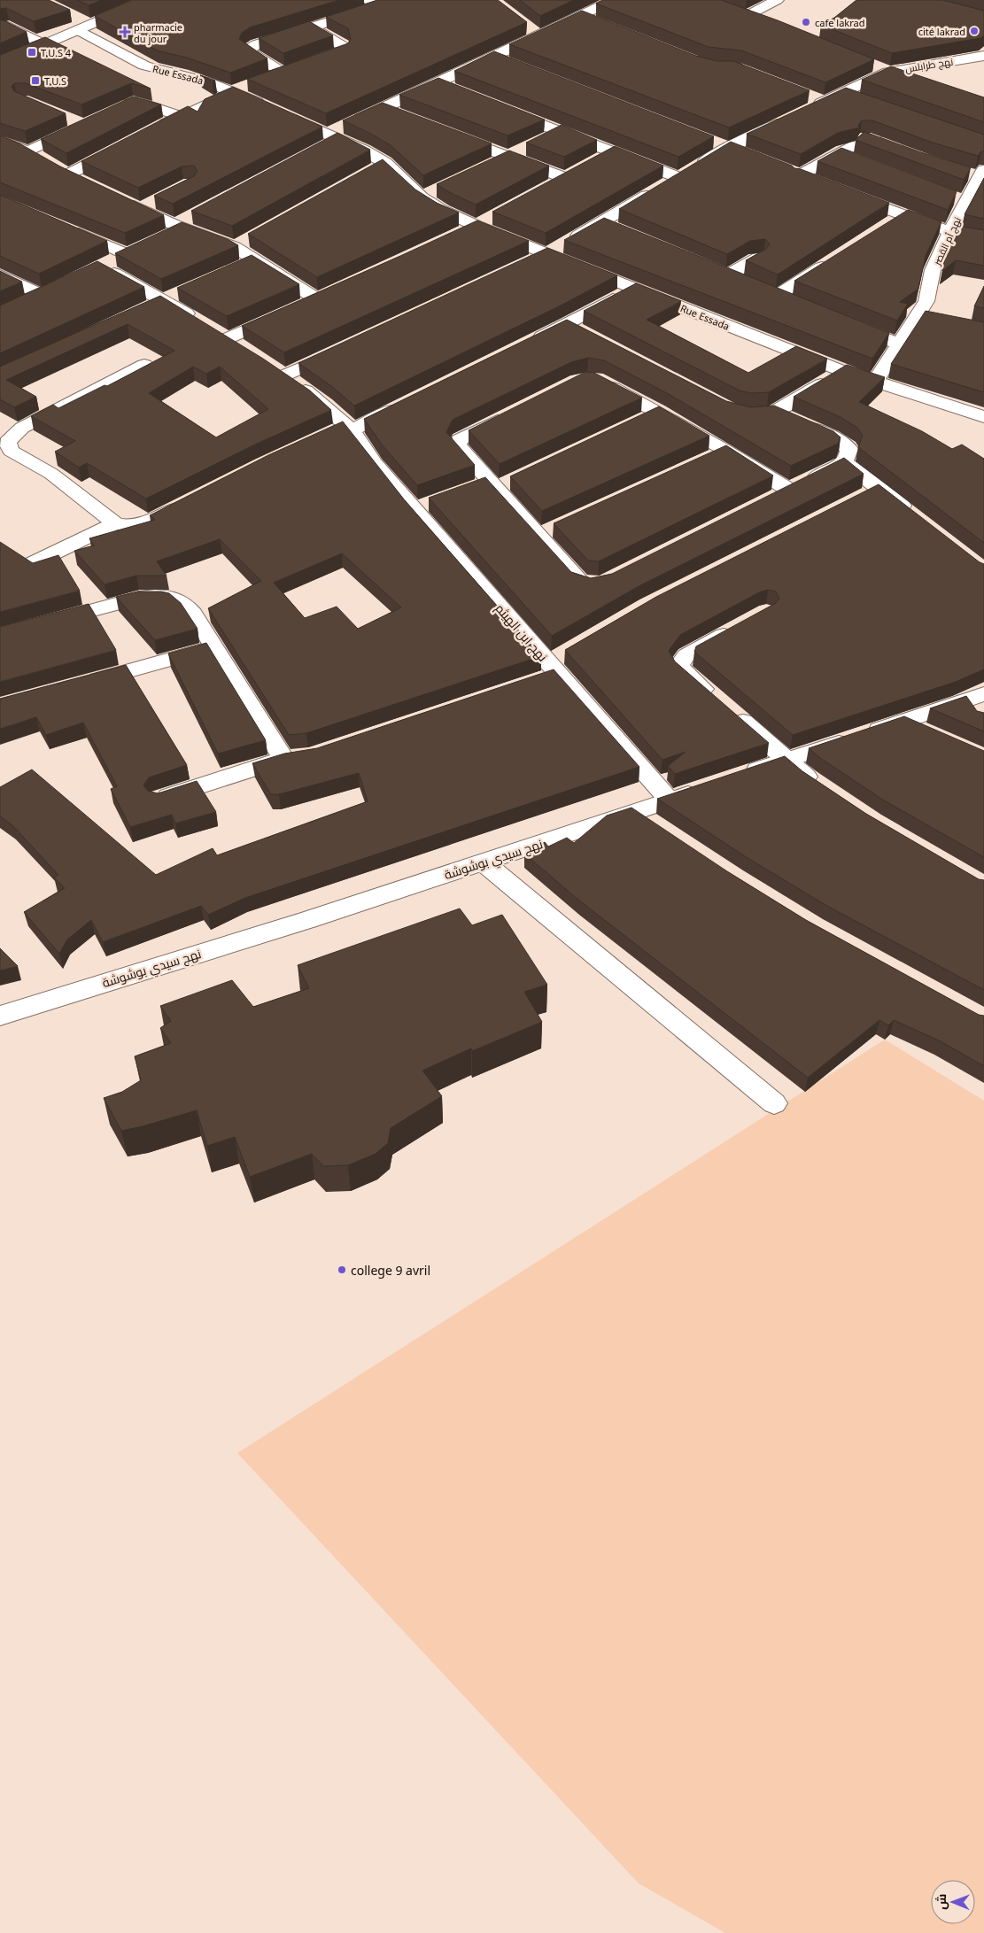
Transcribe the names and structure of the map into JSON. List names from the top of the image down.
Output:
{
  "streets": {
    "street": [
      "نهج طرابلس",
      "Rue Essada",
      "نهج أم القصر",
      "نهج ابن الهيثم",
      "نهج سيدي بوشوشة"
    ]
  },
  "crossings": [
    ["Rue Essada", "نهج أم القصر"],
    ["نهج ابن الهيثم", "نهج سيدي بوشوشة"]
  ],
  "places": {
    "other": ["cafe lakrad", "cité lakrad", "college 9 avril"],
    "health": ["pharmacie du jour"],
    "transit": ["T.U.S 4", "T.U.S"]
  },
  "north": "left"
}
